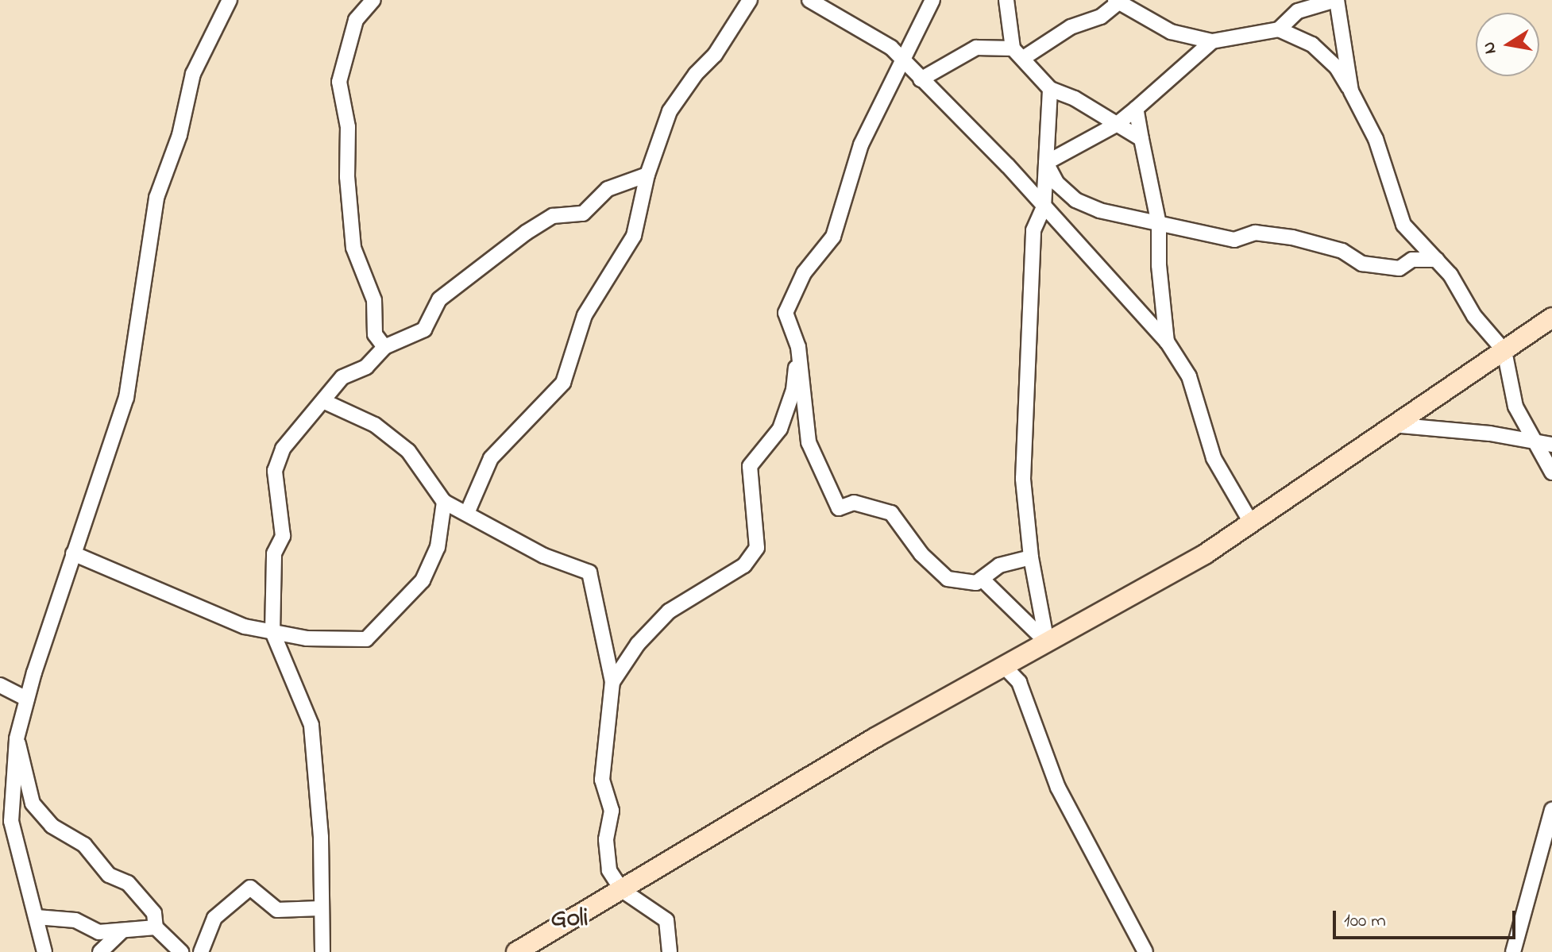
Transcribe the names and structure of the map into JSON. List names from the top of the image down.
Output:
{
  "districts": ["Goli"],
  "scale_bar": "100 m",
  "north": "left"
}
